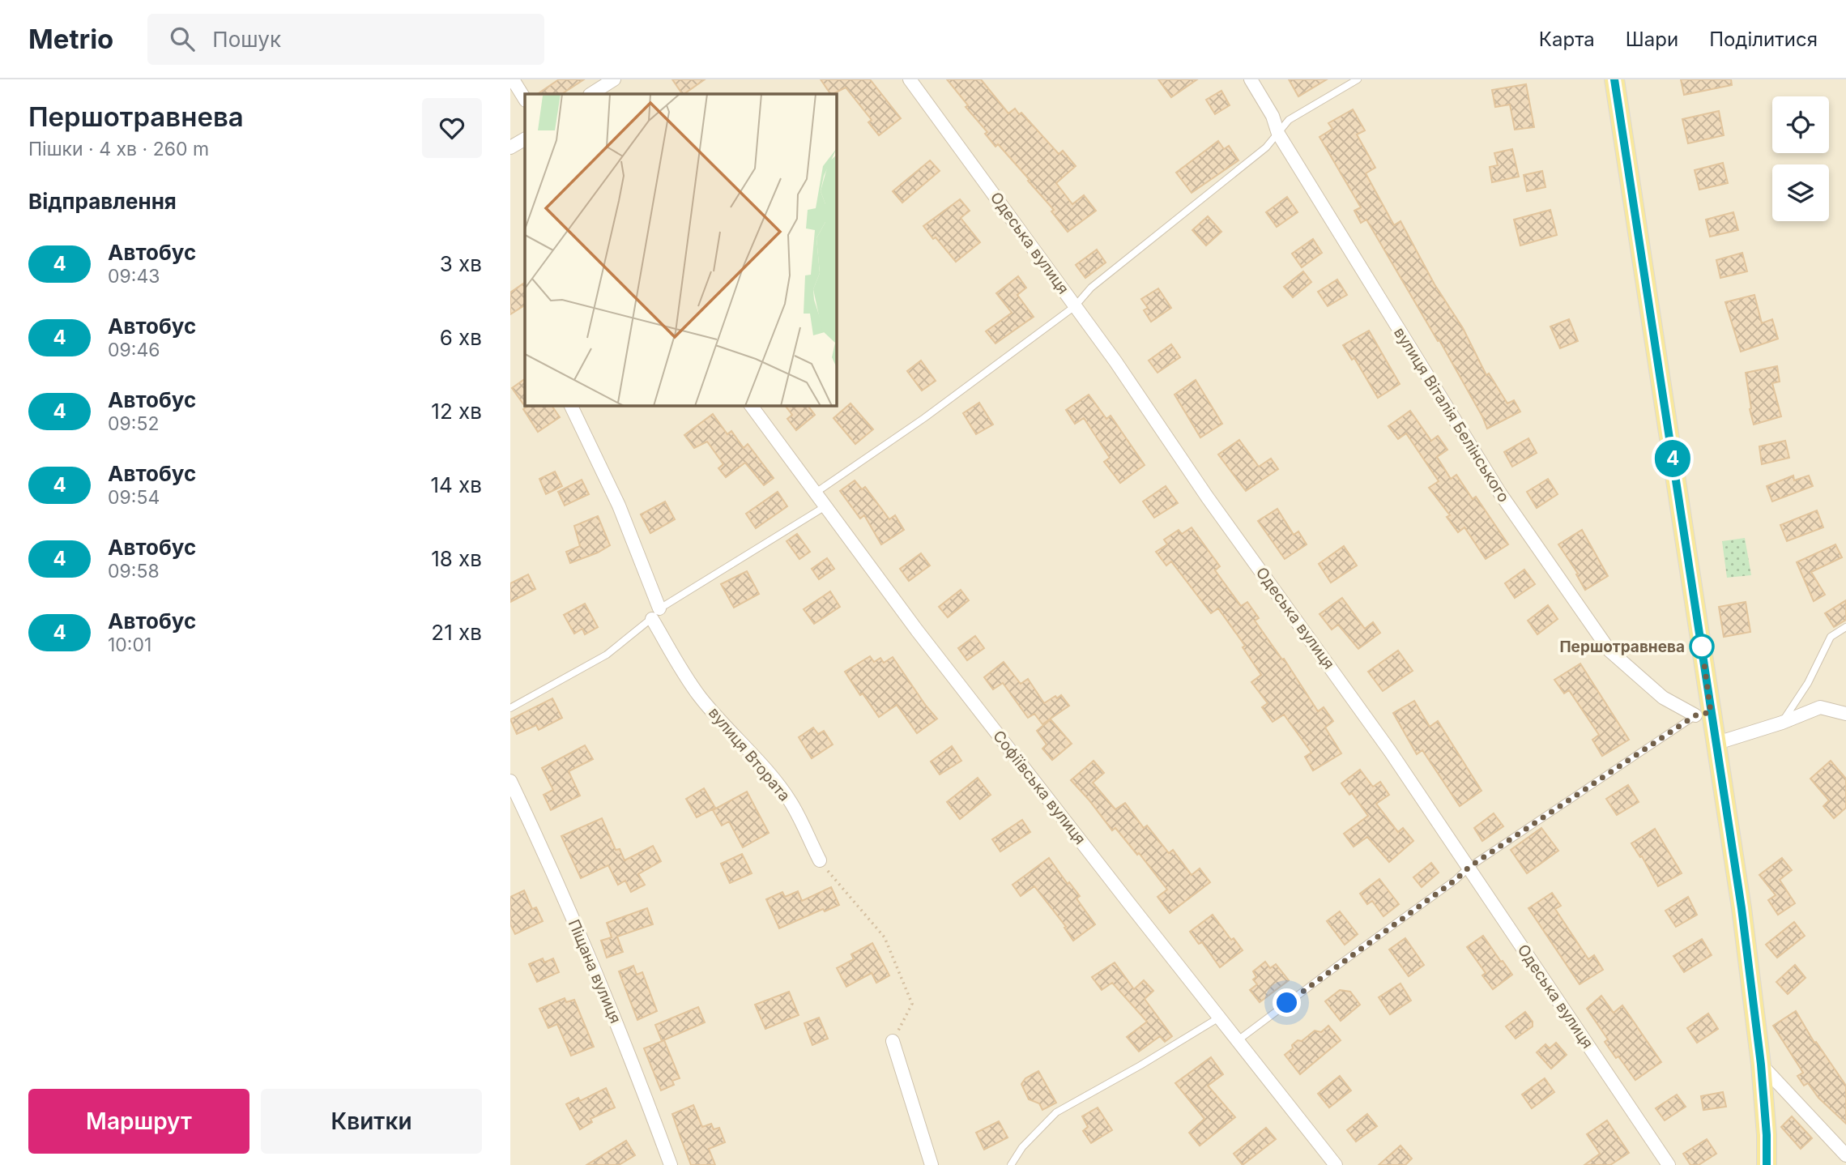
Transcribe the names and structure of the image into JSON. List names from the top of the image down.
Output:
{
  "streets": {
    "street": [
      "Одеська вулиця",
      "вулиця Віталія Белінського",
      "вулиця Втората",
      "Софіївська вулиця",
      "Піщана вулиця"
    ]
  },
  "places": ["Першотравнева"],
  "lines": ["bus line 4"],
  "page": {
    "header": "Metrio",
    "search": "Пошук",
    "nav": ["Карта", "Шари", "Поділитися"],
    "heading": [
      ["Першотравнева", "Пішки · 4 хв · 260 m"],
      "Відправлення"
    ],
    "on_map": "4",
    "list": [
      {
        "mark": "4",
        "name": "Автобус",
        "note": "09:43",
        "value": "3 хв"
      },
      {
        "mark": "4",
        "name": "Автобус",
        "note": "09:46",
        "value": "6 хв"
      },
      {
        "mark": "4",
        "name": "Автобус",
        "note": "09:52",
        "value": "12 хв"
      },
      {
        "mark": "4",
        "name": "Автобус",
        "note": "09:54",
        "value": "14 хв"
      },
      {
        "mark": "4",
        "name": "Автобус",
        "note": "09:58",
        "value": "18 хв"
      },
      {
        "mark": "4",
        "name": "Автобус",
        "note": "10:01",
        "value": "21 хв"
      }
    ],
    "buttons": ["Маршрут", "Квитки"]
  }
}
